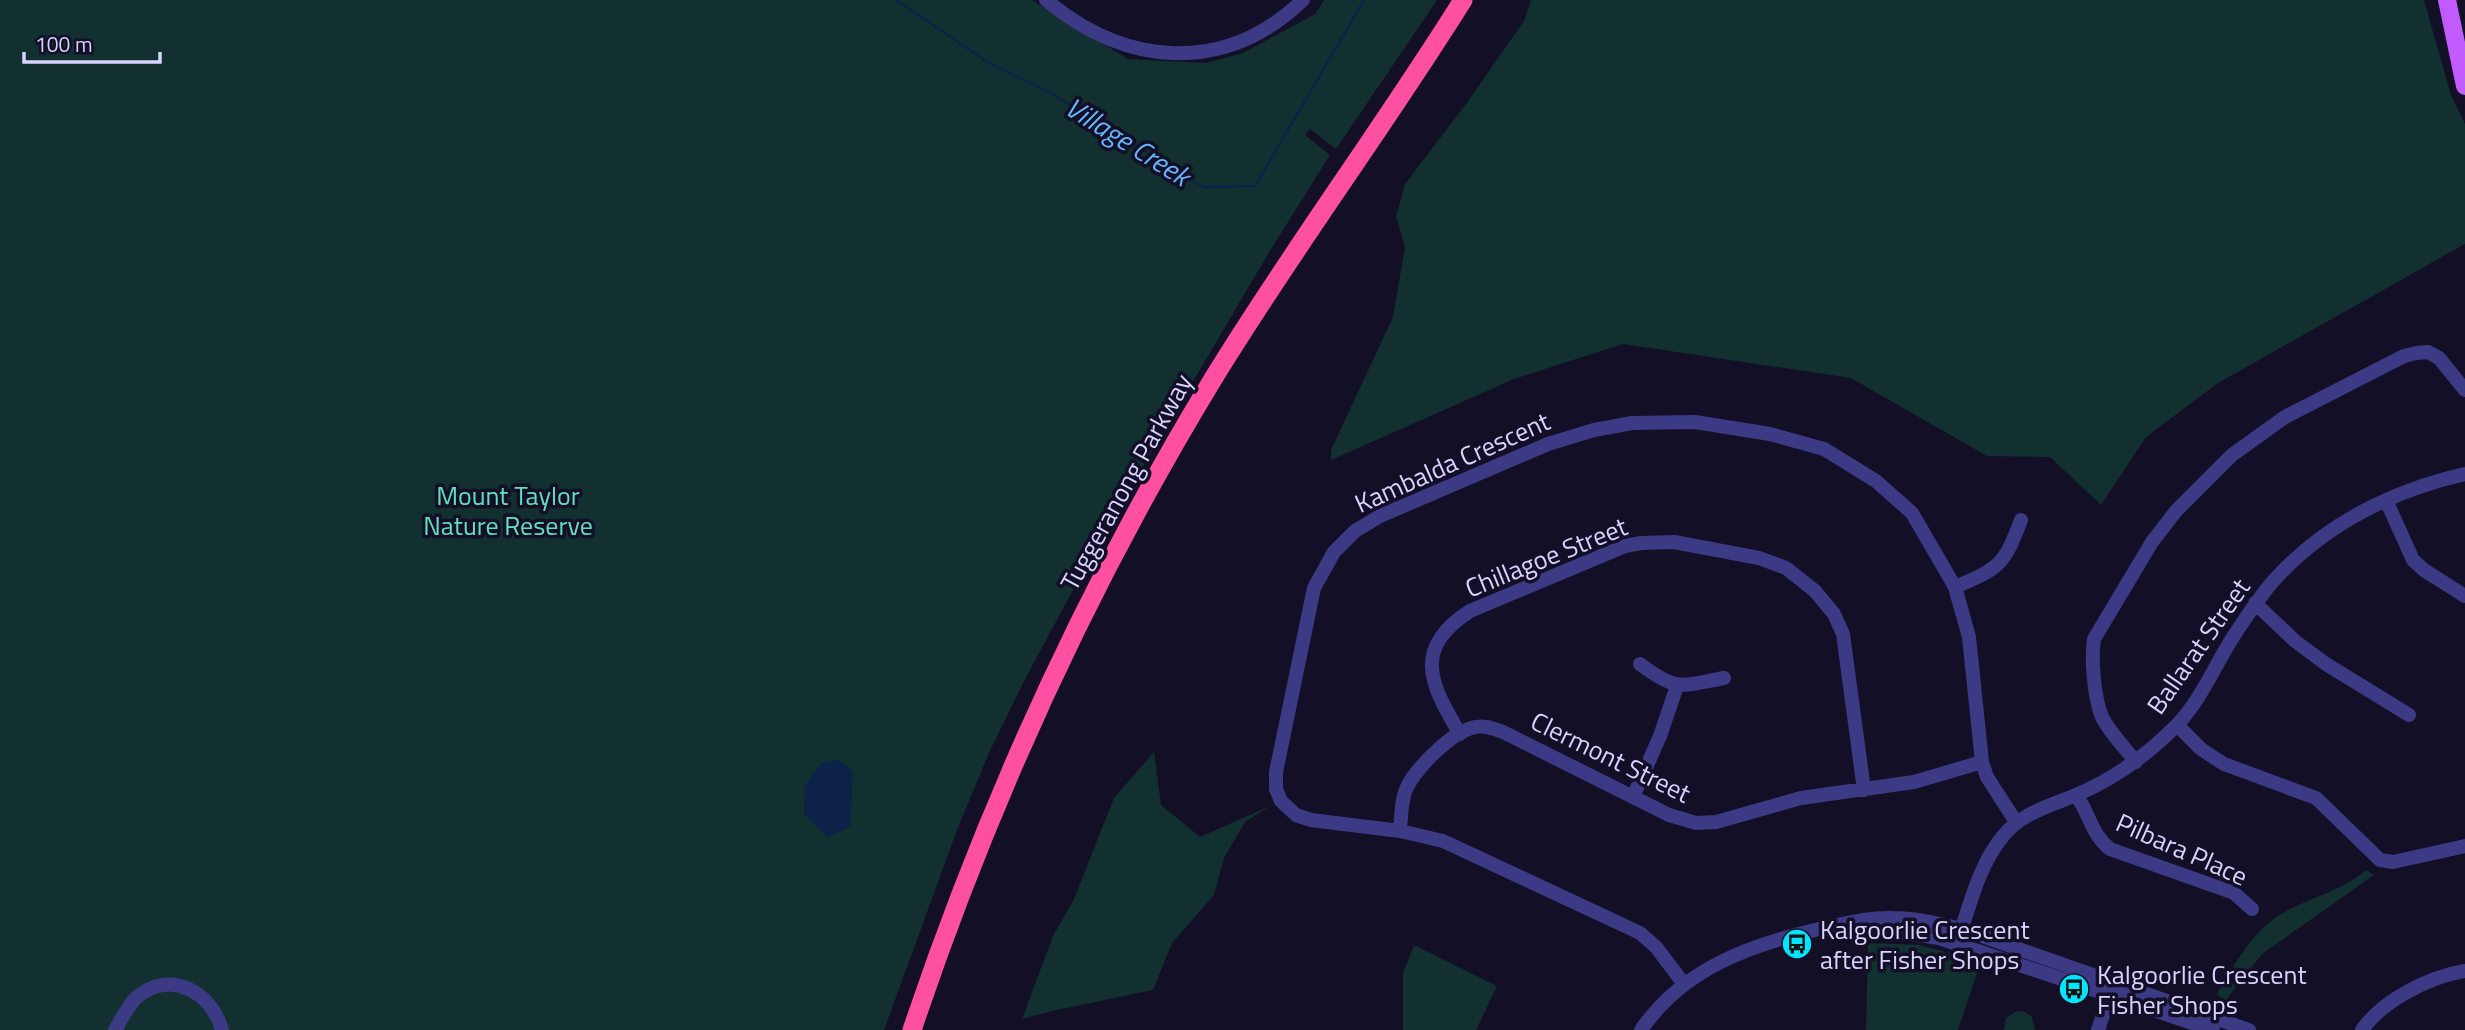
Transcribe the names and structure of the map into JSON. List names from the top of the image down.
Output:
{
  "streets": {
    "highway": ["Tuggeranong Parkway"],
    "street": [
      "Kambalda Crescent",
      "Chillagoe Street",
      "Ballarat Street",
      "Clermont Street",
      "Pilbara Place"
    ]
  },
  "crossings": [
    ["Kambalda Crescent", "Ballarat Street"],
    ["Kambalda Crescent", "Clermont Street"],
    ["Chillagoe Street", "Clermont Street"],
    ["Ballarat Street", "Pilbara Place"]
  ],
  "water": ["Village Creek"],
  "parks": ["Mount Taylor Nature Reserve"],
  "places": {
    "bus stop": ["Kalgoorlie Crescent after Fisher Shops", "Kalgoorlie Crescent Fisher Shops"]
  },
  "scale_bar": "100 m"
}
